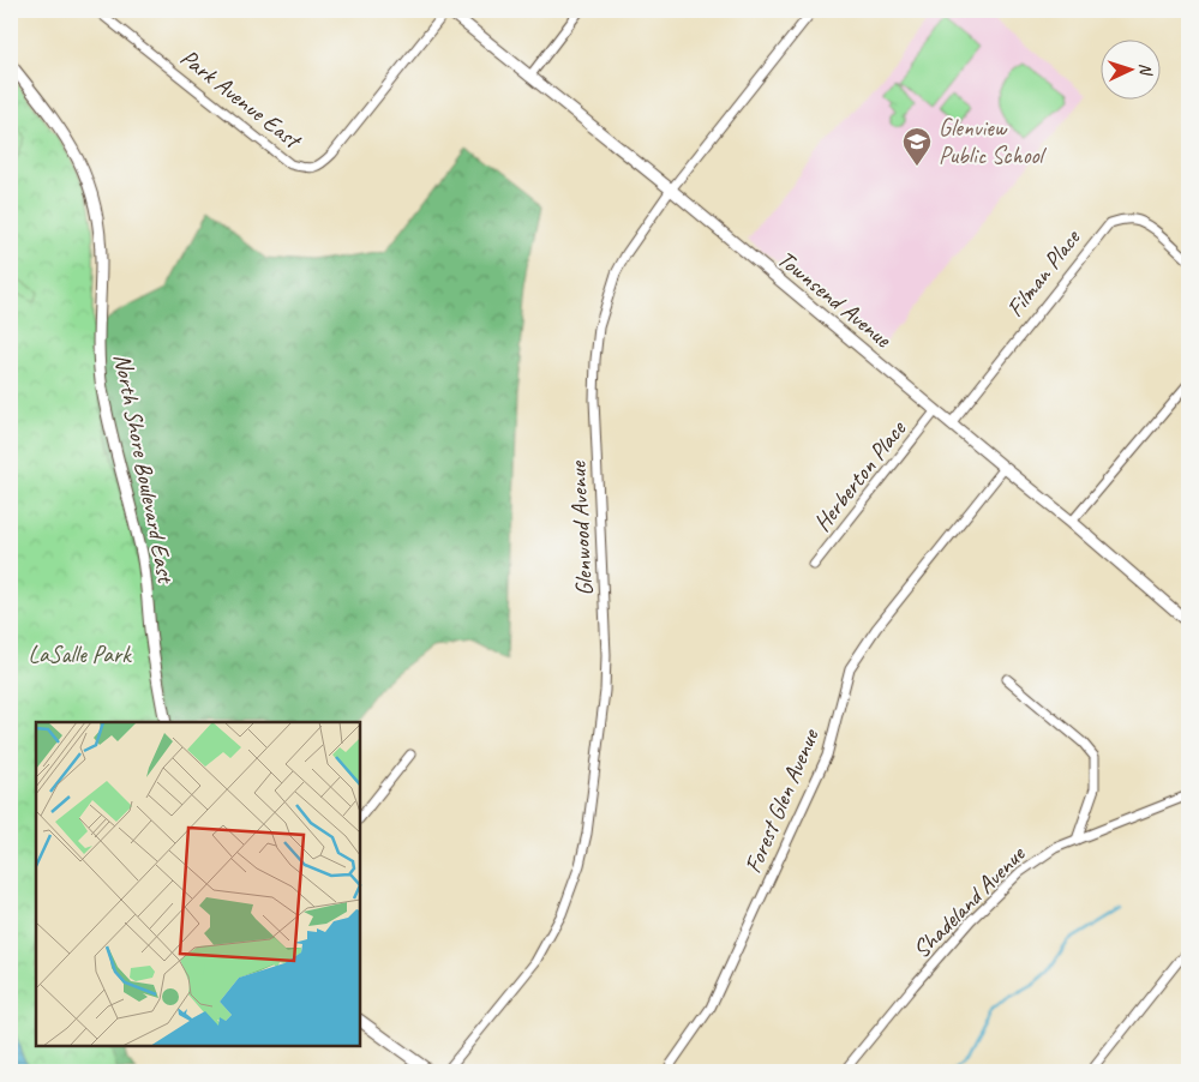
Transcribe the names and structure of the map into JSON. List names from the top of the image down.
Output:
{
  "streets": {
    "street": [
      "Park Avenue East",
      "Filman Place",
      "Townsend Avenue",
      "North Shore Boulevard East",
      "Herberton Place",
      "Glenwood Avenue",
      "Forest Glen Avenue",
      "Shadeland Avenue"
    ]
  },
  "crossings": [
    ["Park Avenue East", "Townsend Avenue"],
    ["Filman Place", "Townsend Avenue"],
    ["Townsend Avenue", "Herberton Place"],
    ["Townsend Avenue", "Glenwood Avenue"],
    ["Townsend Avenue", "Forest Glen Avenue"]
  ],
  "parks": ["LaSalle Park"],
  "places": {
    "school or university": ["Glenview Public School"]
  },
  "north": "right"
}
